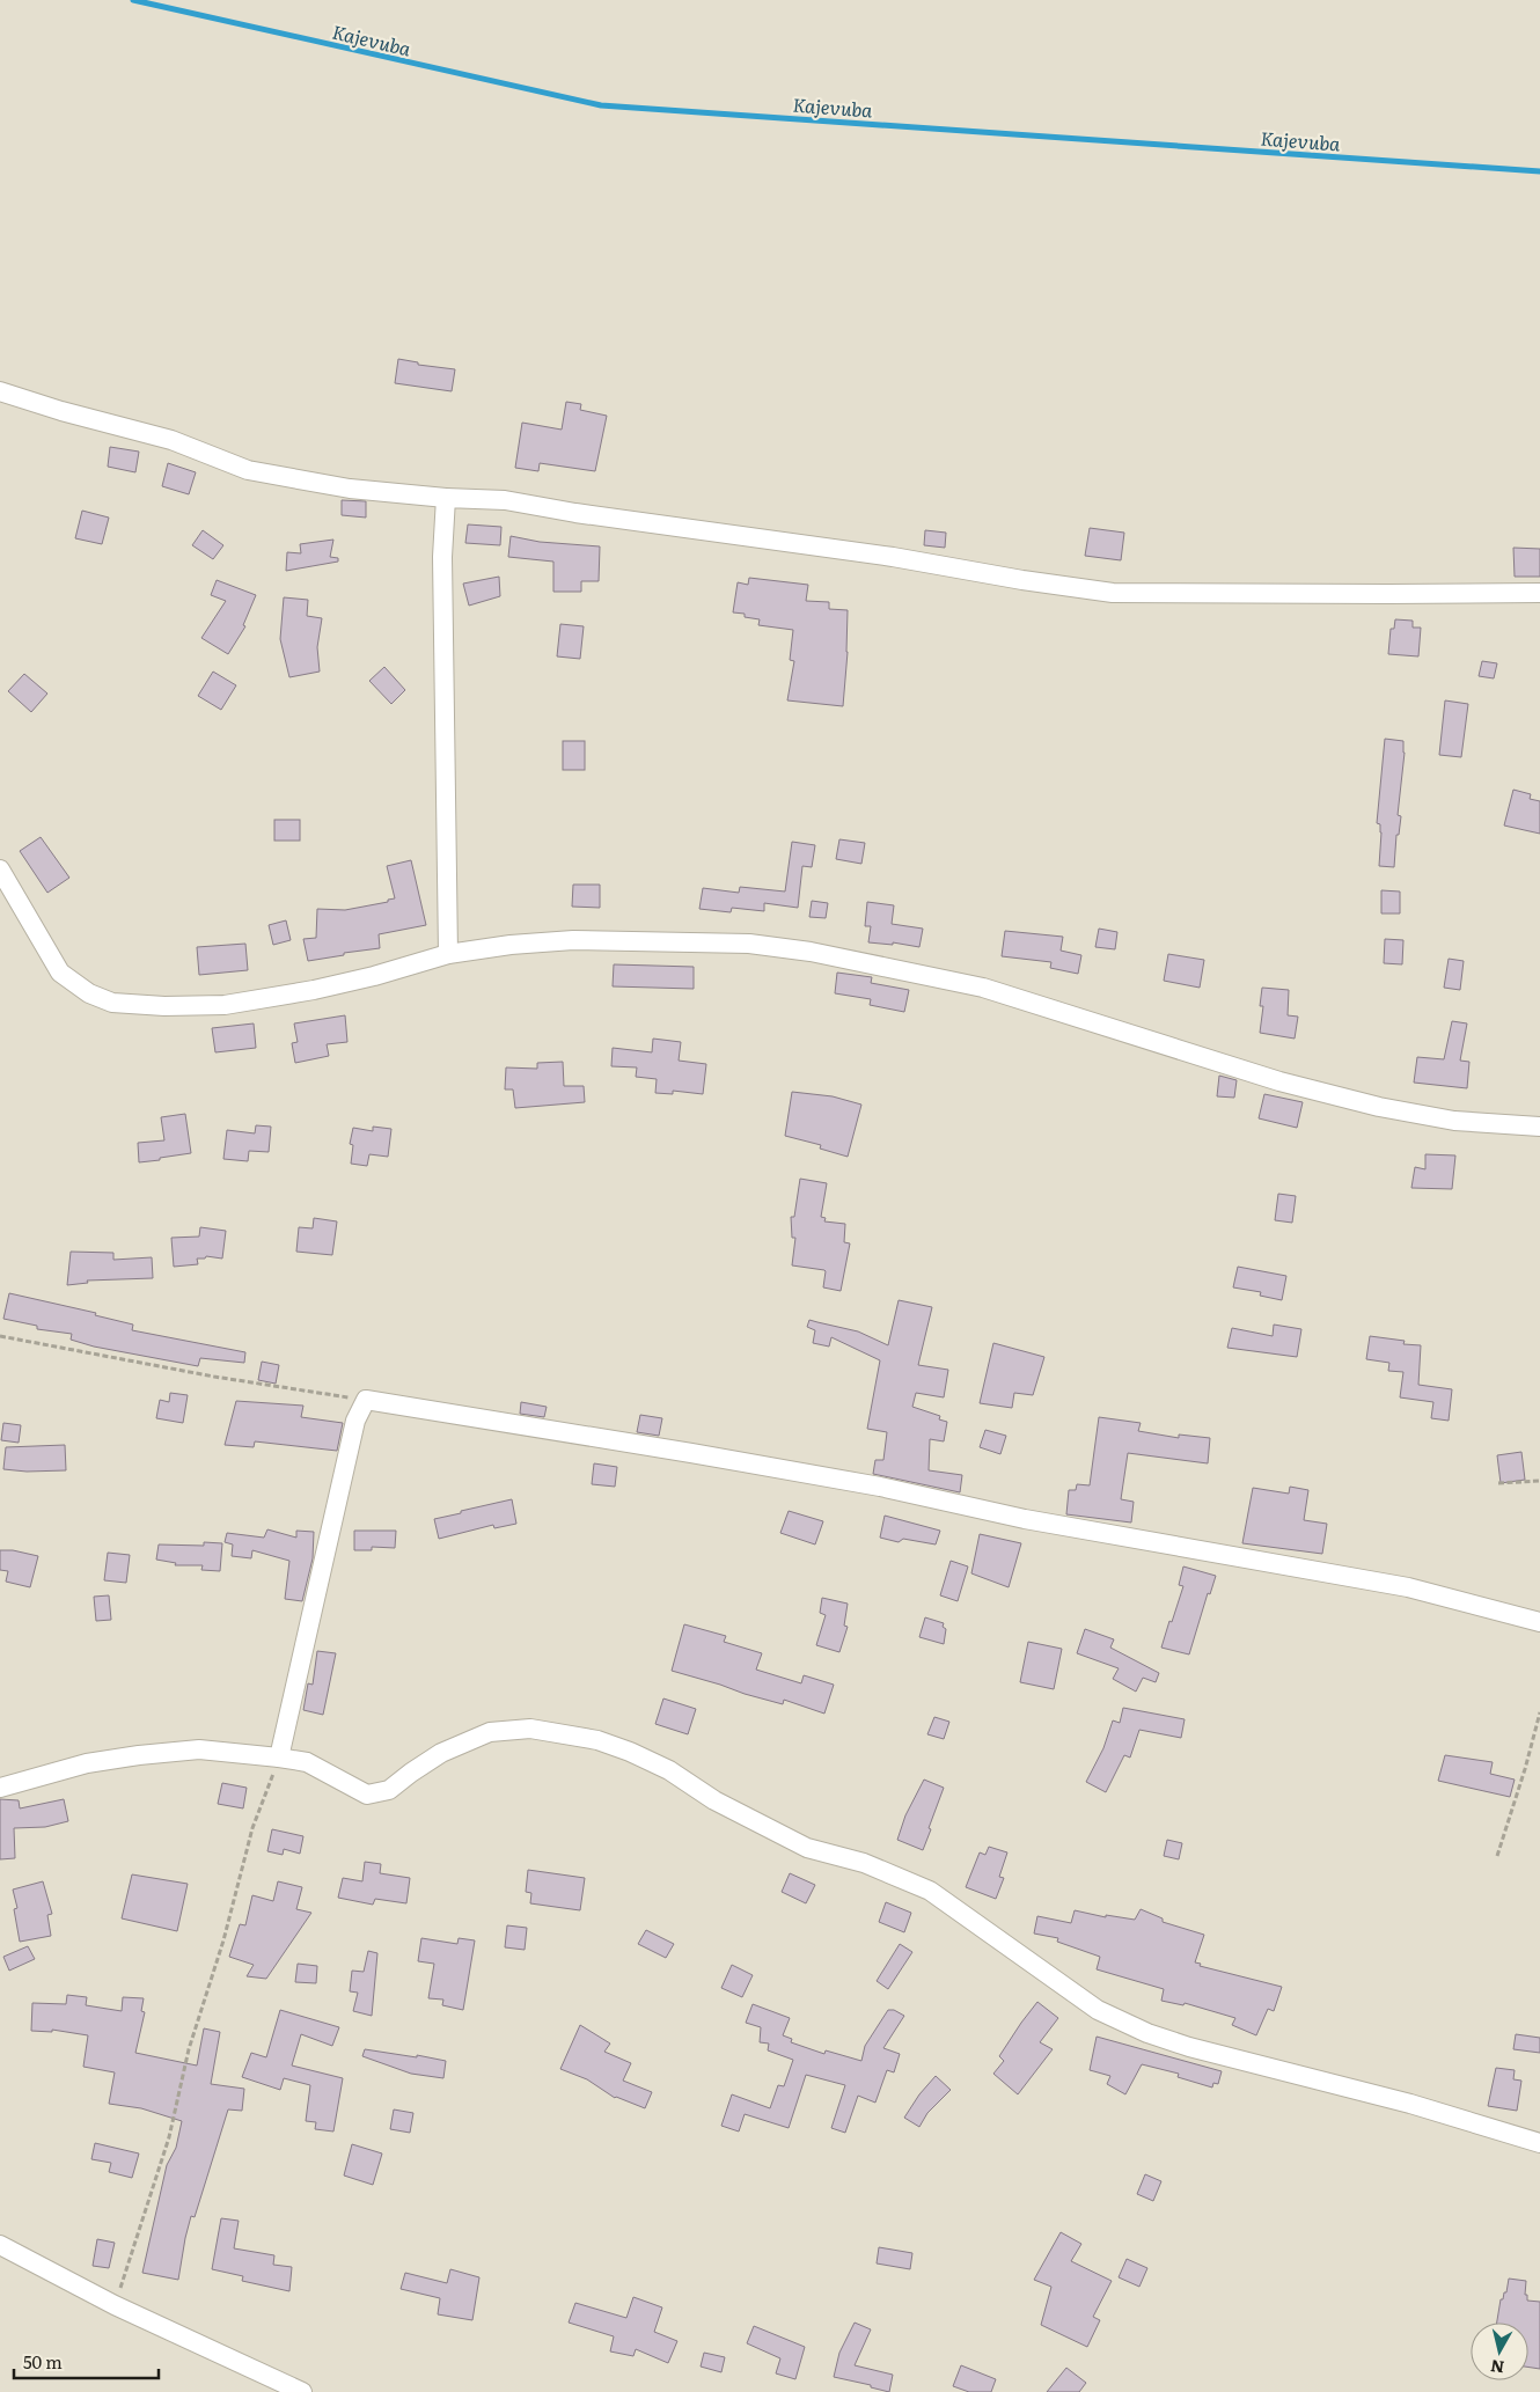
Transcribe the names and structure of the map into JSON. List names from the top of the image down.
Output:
{
  "water": ["Kajevuba"],
  "scale_bar": "50 m",
  "north": "bottom"
}
